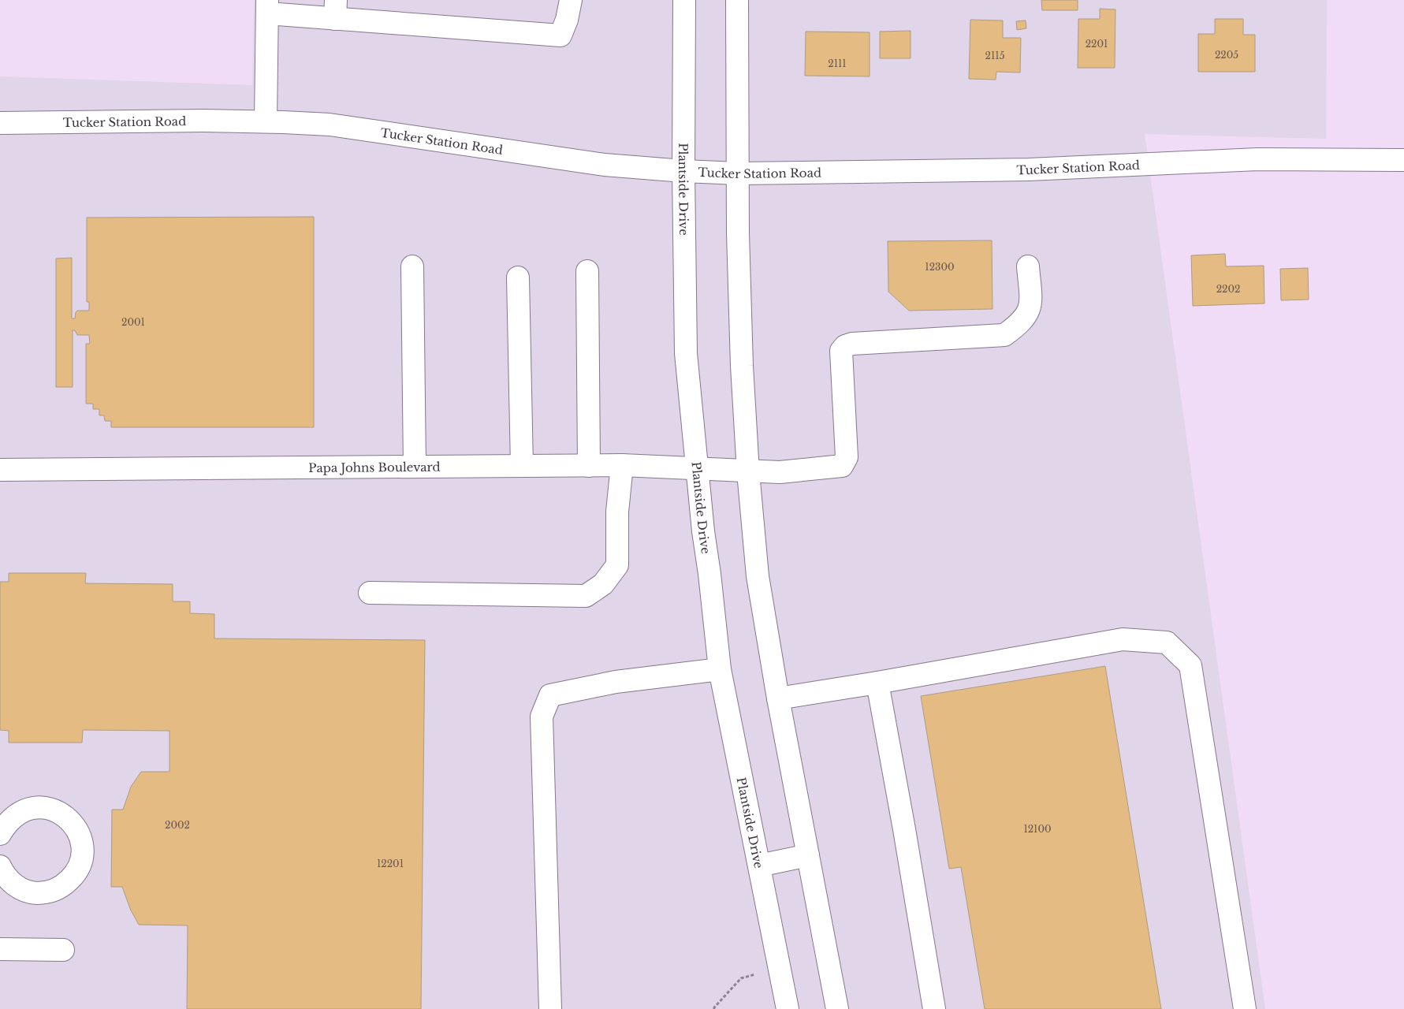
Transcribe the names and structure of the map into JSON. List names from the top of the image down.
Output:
{
  "streets": {
    "street": ["Tucker Station Road", "Plantside Drive", "Papa Johns Boulevard"]
  },
  "crossings": [
    ["Tucker Station Road", "Plantside Drive"],
    ["Plantside Drive", "Papa Johns Boulevard"]
  ],
  "house_numbers": [
    "2201",
    "2205",
    "2115",
    "2111",
    "12300",
    "2202",
    "2001",
    "2002",
    "12100",
    "12201"
  ]
}
